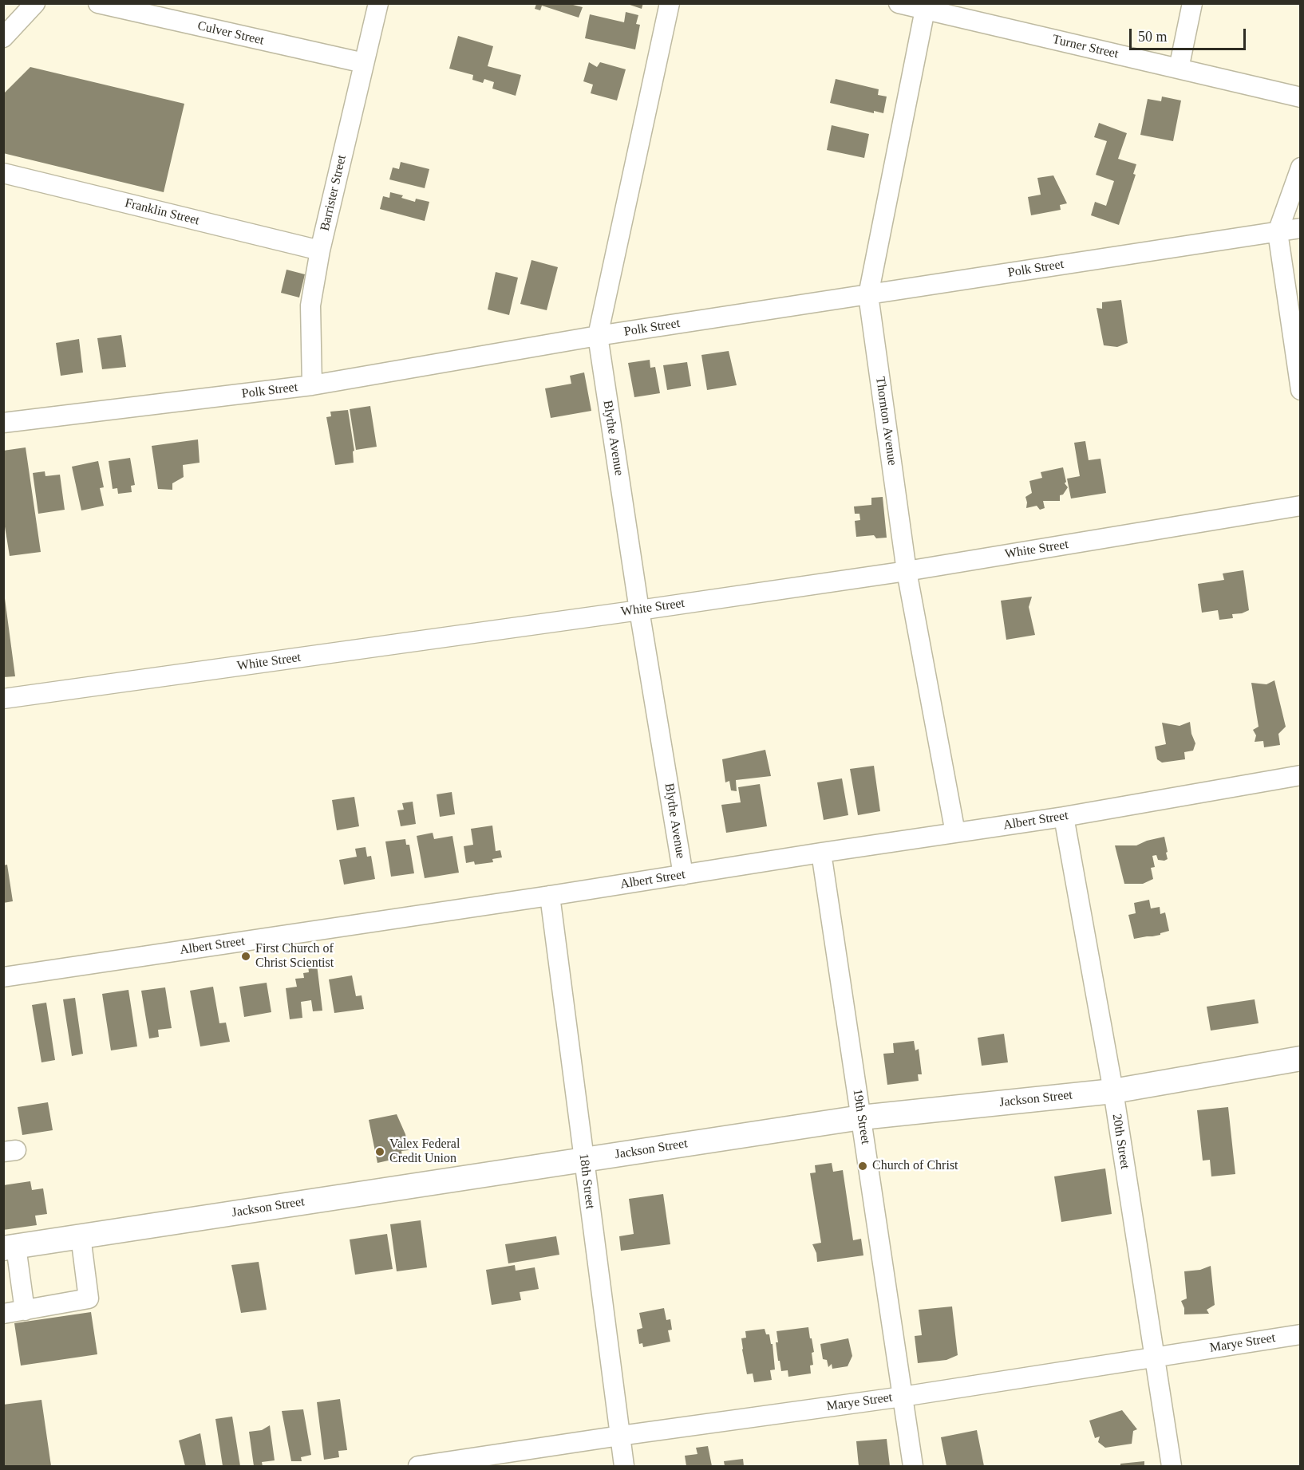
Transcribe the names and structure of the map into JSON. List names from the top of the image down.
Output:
{
  "streets": {
    "main road": ["Jackson Street"],
    "street": [
      "Culver Street",
      "Turner Street",
      "Barrister Street",
      "Franklin Street",
      "Polk Street",
      "Thornton Avenue",
      "Blythe Avenue",
      "White Street",
      "Albert Street",
      "19th Street",
      "20th Street",
      "18th Street",
      "Marye Street"
    ]
  },
  "crossings": [
    ["Culver Street", "Barrister Street"],
    ["Turner Street", "Thornton Avenue"],
    ["Barrister Street", "Franklin Street"],
    ["Barrister Street", "Polk Street"],
    ["Polk Street", "Thornton Avenue"],
    ["Polk Street", "Blythe Avenue"],
    ["Thornton Avenue", "White Street"],
    ["Thornton Avenue", "Albert Street"],
    ["Blythe Avenue", "White Street"],
    ["Blythe Avenue", "Albert Street"],
    ["Albert Street", "19th Street"],
    ["Albert Street", "20th Street"],
    ["Albert Street", "18th Street"],
    ["Jackson Street", "19th Street"],
    ["Jackson Street", "20th Street"],
    ["Jackson Street", "18th Street"],
    ["19th Street", "Marye Street"],
    ["20th Street", "Marye Street"],
    ["18th Street", "Marye Street"]
  ],
  "places": ["First Church of Christ Scientist", "Valex Federal Credit Union", "Church of Christ"],
  "scale_bar": "50 m"
}
